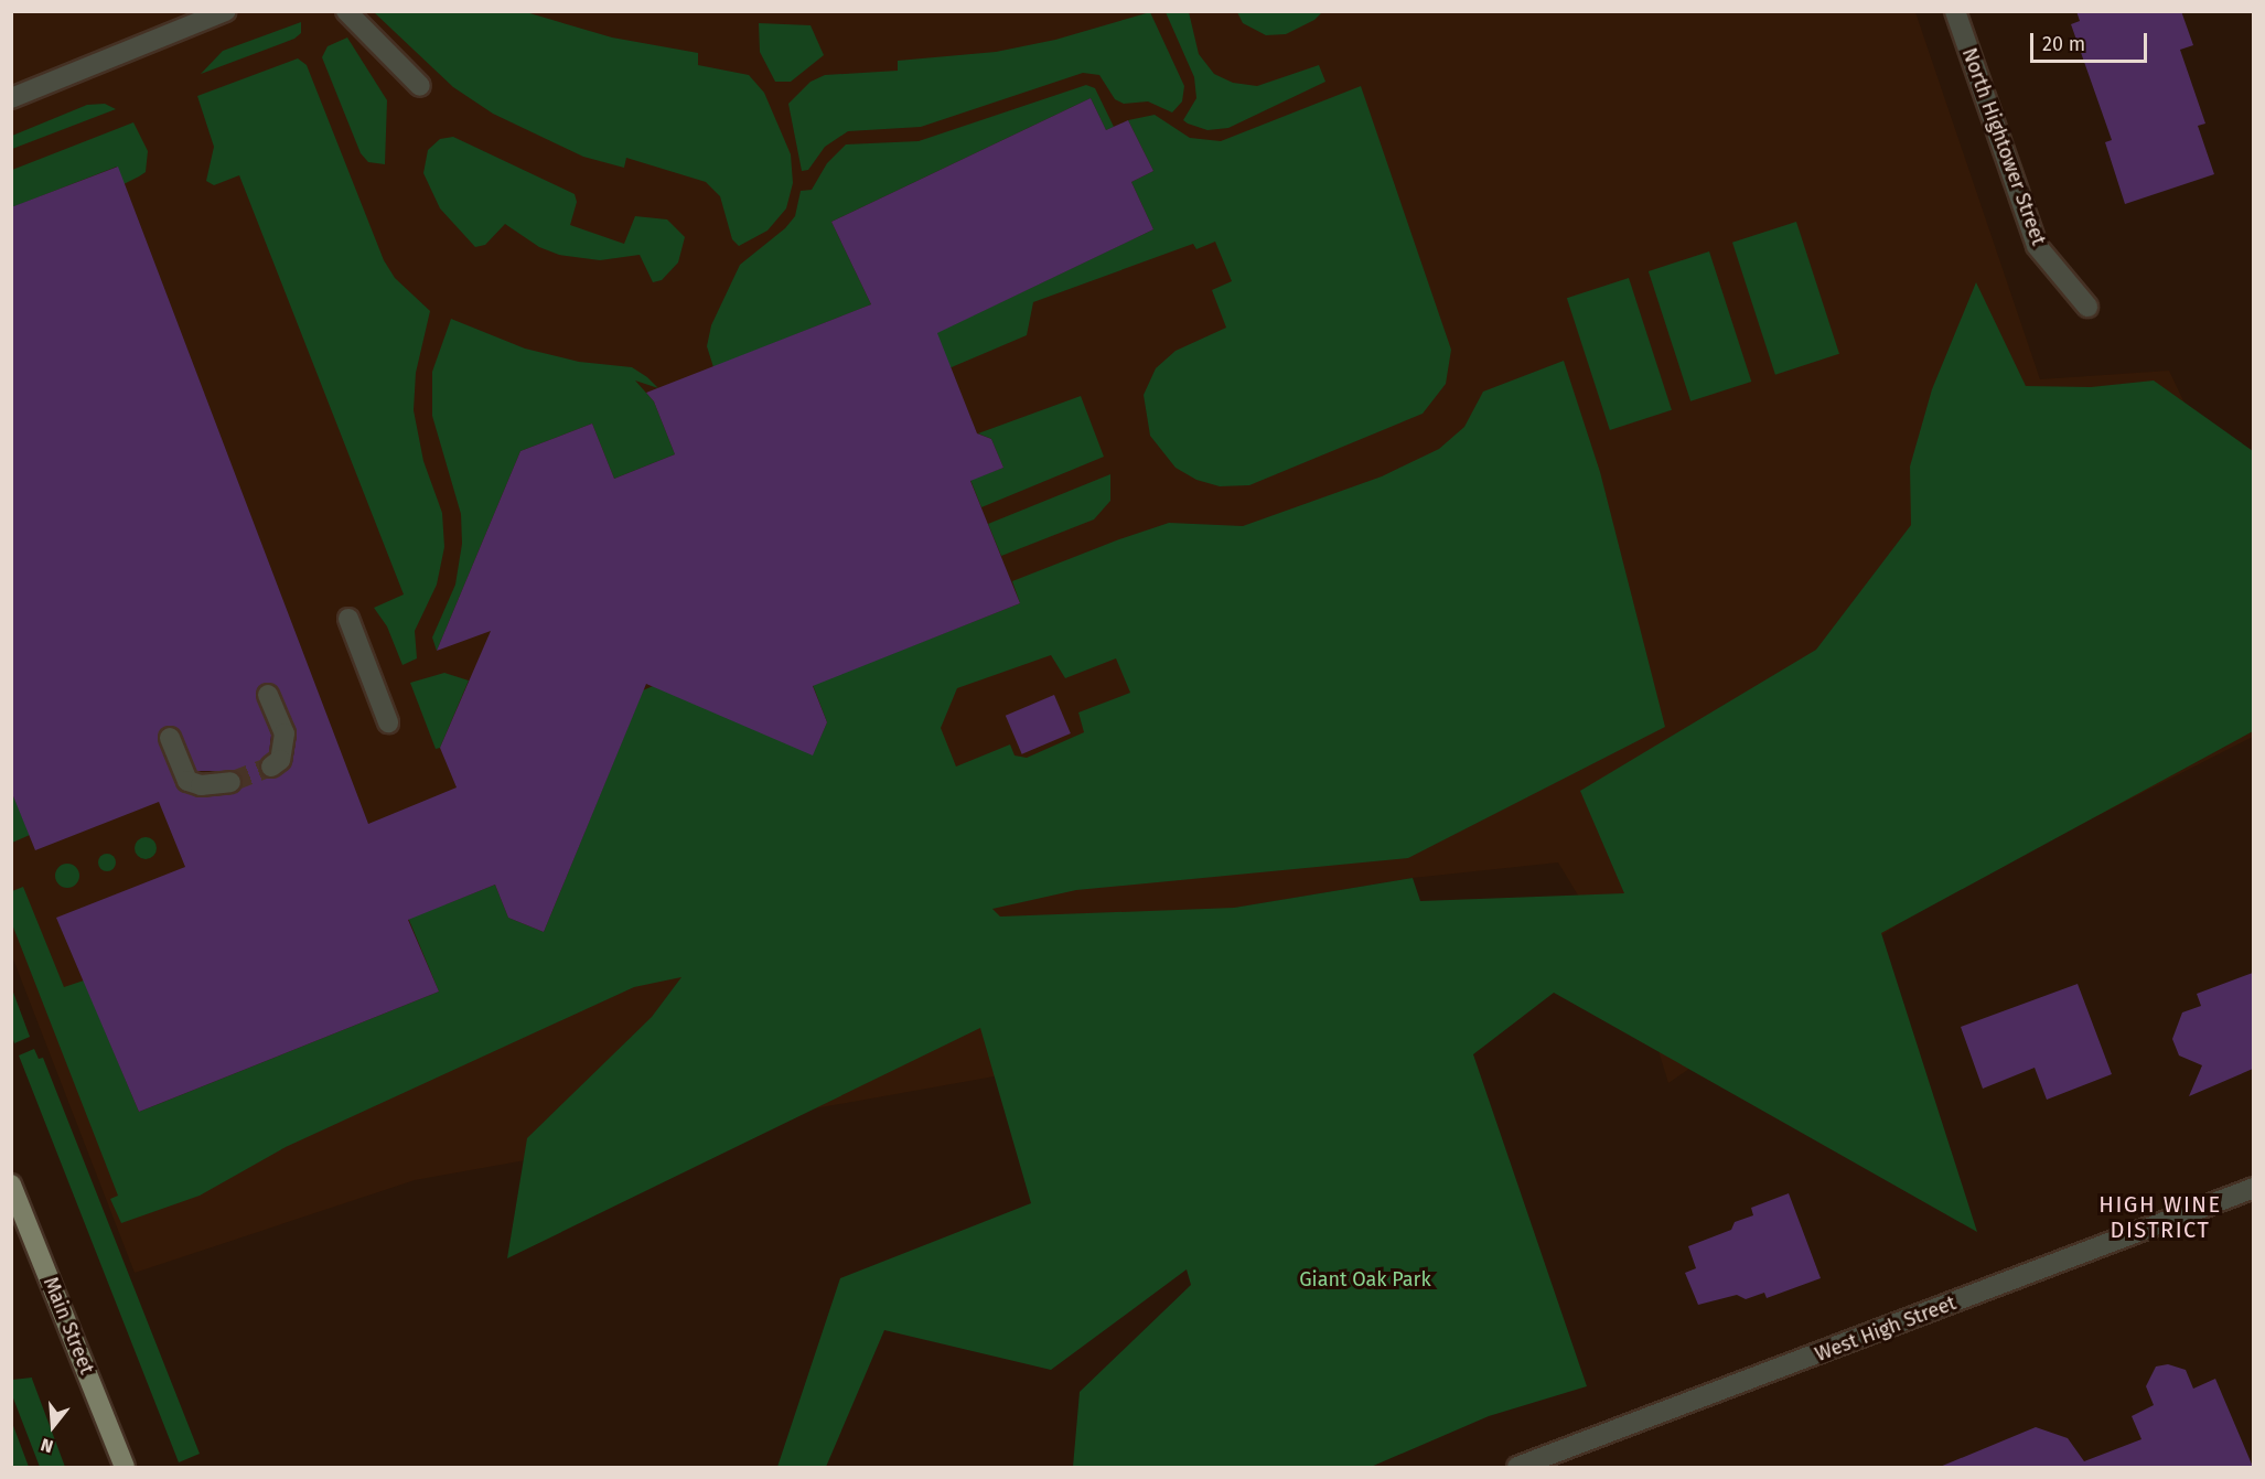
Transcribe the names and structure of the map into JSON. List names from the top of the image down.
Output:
{
  "streets": {
    "main road": ["Main Street"],
    "street": ["North Hightower Street", "West High Street"]
  },
  "districts": ["HIGH WINE DISTRICT"],
  "parks": ["Giant Oak Park"],
  "scale_bar": "20 m",
  "north": "bottom"
}
